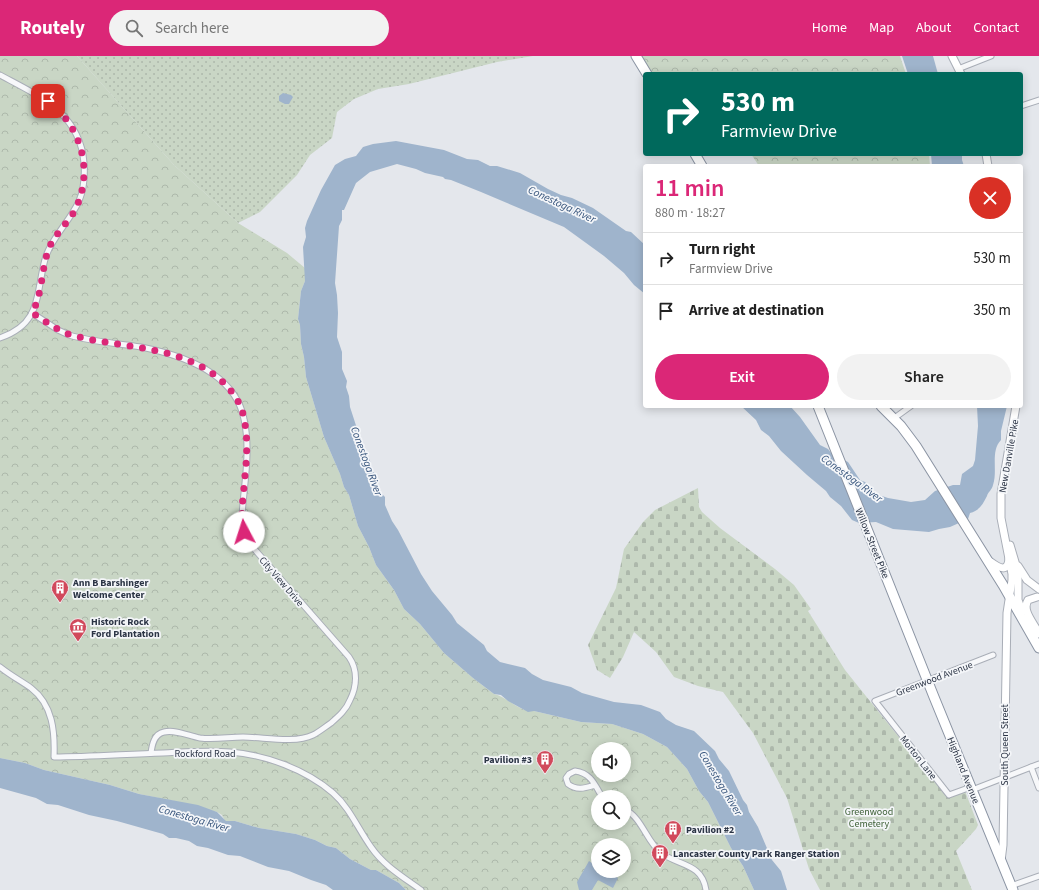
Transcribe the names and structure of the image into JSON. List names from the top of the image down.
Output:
{
  "streets": {
    "highway": ["Willow Street Pike", "South Queen Street", "Highland Avenue"],
    "main road": ["New Danville Pike"],
    "street": [
      "City View Drive",
      "Greenwood Avenue",
      "Rockford Road",
      "Morton Lane"
    ]
  },
  "crossings": [
    ["New Danville Pike", "South Queen Street"],
    ["Willow Street Pike", "Greenwood Avenue"],
    ["Willow Street Pike", "Highland Avenue"],
    ["City View Drive", "Rockford Road"],
    ["Greenwood Avenue", "Morton Lane"],
    ["Greenwood Avenue", "Highland Avenue"],
    ["South Queen Street", "Highland Avenue"],
    ["Morton Lane", "Highland Avenue"]
  ],
  "water": ["Conestoga River"],
  "parks": ["Greenwood Cemetery"],
  "places": {
    "building": [
      "Ann B Barshinger Welcome Center",
      "Pavilion #3",
      "Pavilion #2",
      "Lancaster County Park Ranger Station"
    ],
    "museum": ["Historic Rock Ford Plantation"]
  },
  "page": {
    "header": "Routely",
    "search": "Search here",
    "nav": [
      "Home",
      "Map",
      "About",
      "Contact"
    ],
    "turn": ["530 m", "Farmview Drive"],
    "heading": ["11 min", "880 m · 18:27"],
    "list": [
      {
        "name": "Turn right",
        "note": "Farmview Drive",
        "value": "530 m"
      },
      {
        "name": "Arrive at destination",
        "value": "350 m"
      }
    ],
    "buttons": ["Exit", "Share"]
  }
}
